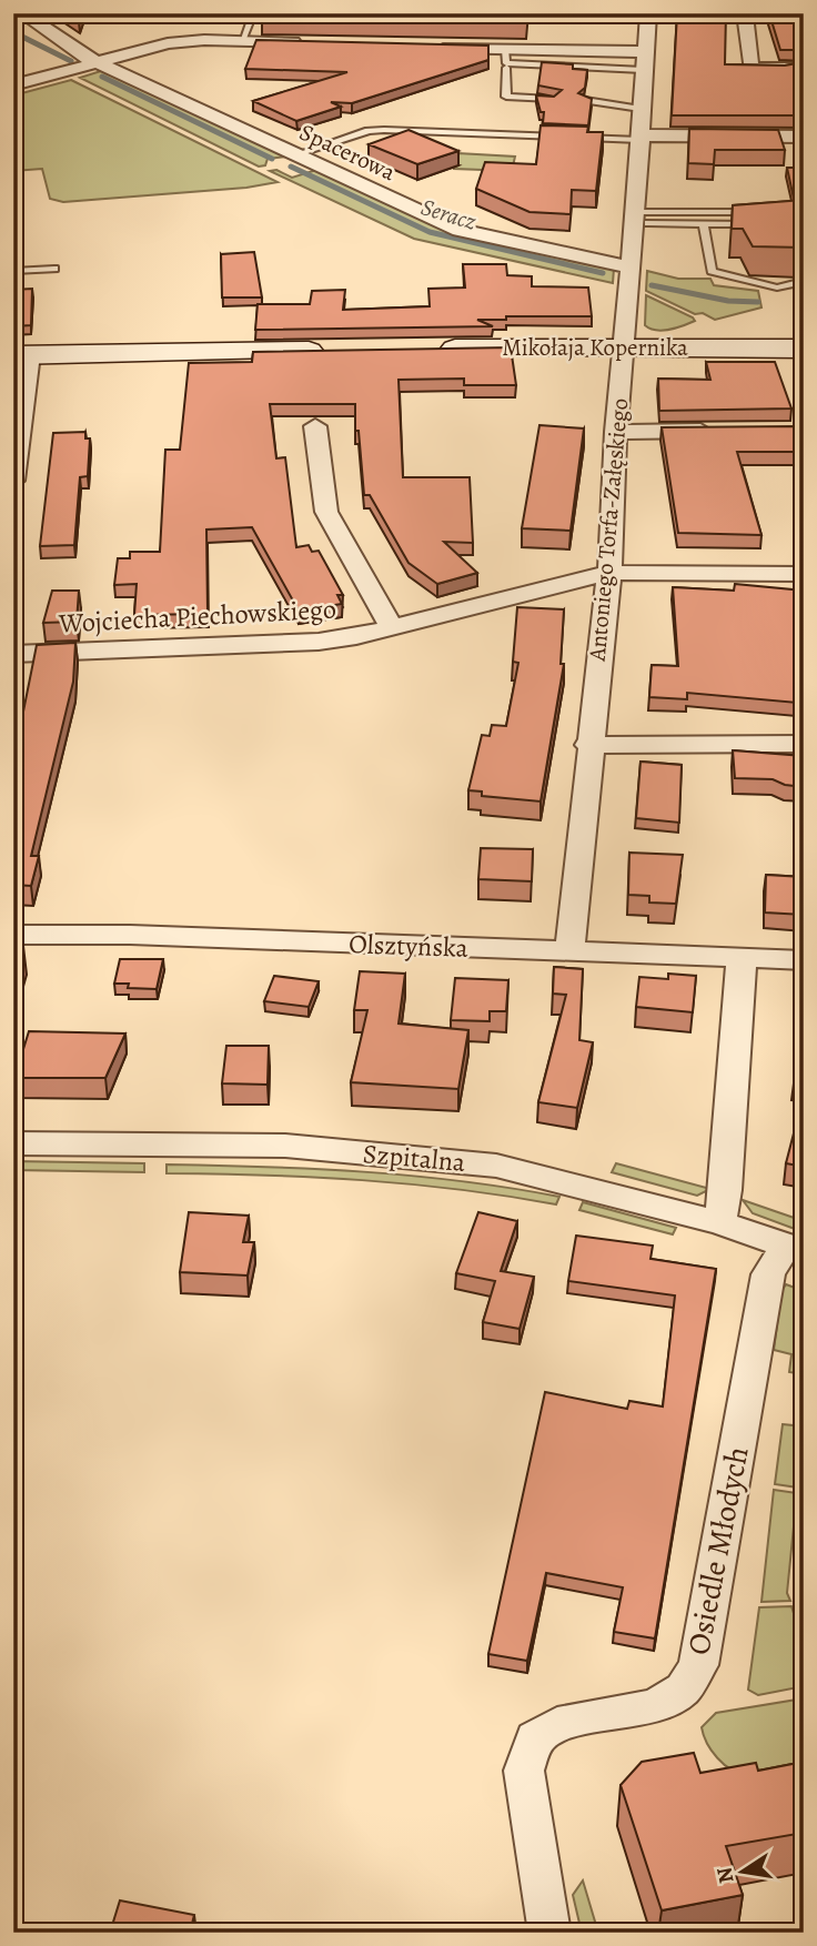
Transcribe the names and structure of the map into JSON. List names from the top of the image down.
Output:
{
  "streets": {
    "street": [
      "Spacerowa",
      "Mikołaja Kopernika",
      "Antoniego Torfa-Załęskiego",
      "Wojciecha Piechowskiego",
      "Olsztyńska",
      "Szpitalna",
      "Osiedle Młodych"
    ]
  },
  "crossings": [
    ["Spacerowa", "Antoniego Torfa-Załęskiego"],
    ["Mikołaja Kopernika", "Antoniego Torfa-Załęskiego"],
    ["Antoniego Torfa-Załęskiego", "Wojciecha Piechowskiego"],
    ["Antoniego Torfa-Załęskiego", "Olsztyńska"],
    ["Szpitalna", "Osiedle Młodych"]
  ],
  "water": ["Seracz"],
  "north": "left"
}
